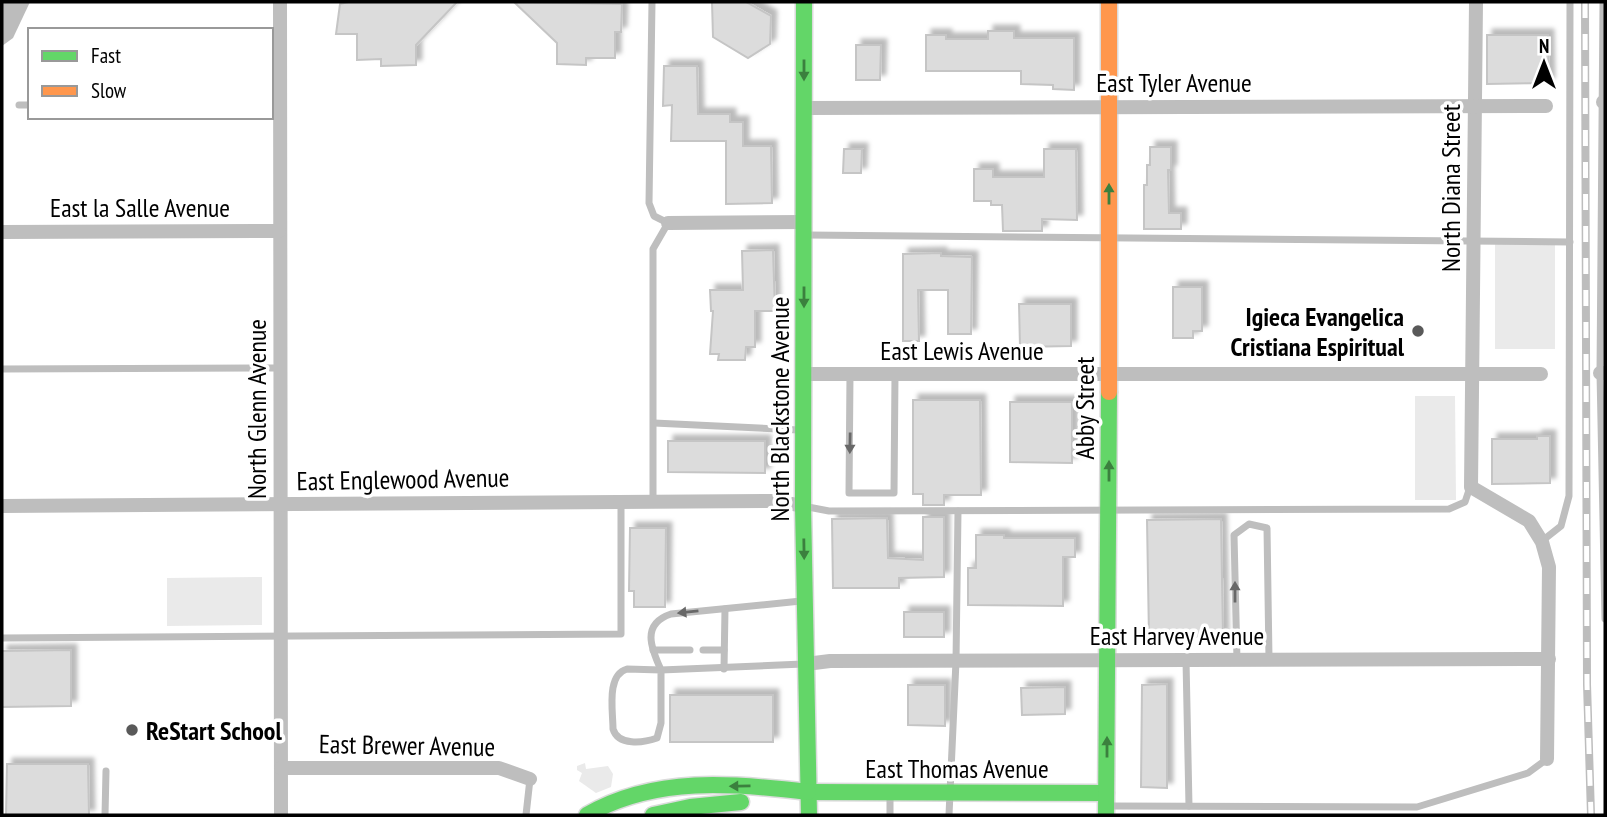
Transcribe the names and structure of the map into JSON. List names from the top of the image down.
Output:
{
  "streets": {
    "main road": ["Abby Street", "North Blackstone Avenue", "East Thomas Avenue"],
    "street": [
      "East Tyler Avenue",
      "North Diana Street",
      "East la Salle Avenue",
      "East Lewis Avenue",
      "North Glenn Avenue",
      "East Englewood Avenue",
      "East Harvey Avenue",
      "East Brewer Avenue"
    ]
  },
  "crossings": [
    ["East Tyler Avenue", "North Diana Street"],
    ["East Tyler Avenue", "Abby Street"],
    ["East Tyler Avenue", "North Blackstone Avenue"],
    ["North Diana Street", "East Lewis Avenue"],
    ["East la Salle Avenue", "North Glenn Avenue"],
    ["East Lewis Avenue", "Abby Street"],
    ["East Lewis Avenue", "North Blackstone Avenue"],
    ["Abby Street", "East Harvey Avenue"],
    ["Abby Street", "East Thomas Avenue"],
    ["North Glenn Avenue", "East Englewood Avenue"],
    ["North Glenn Avenue", "East Brewer Avenue"],
    ["North Blackstone Avenue", "East Englewood Avenue"],
    ["North Blackstone Avenue", "East Harvey Avenue"],
    ["North Blackstone Avenue", "East Thomas Avenue"]
  ],
  "one_way": ["Abby Street", "North Blackstone Avenue"],
  "places": ["Igieca Evangelica Cristiana Espiritual", "ReStart School"],
  "legend": ["Fast", "Slow"],
  "north": "top"
}
